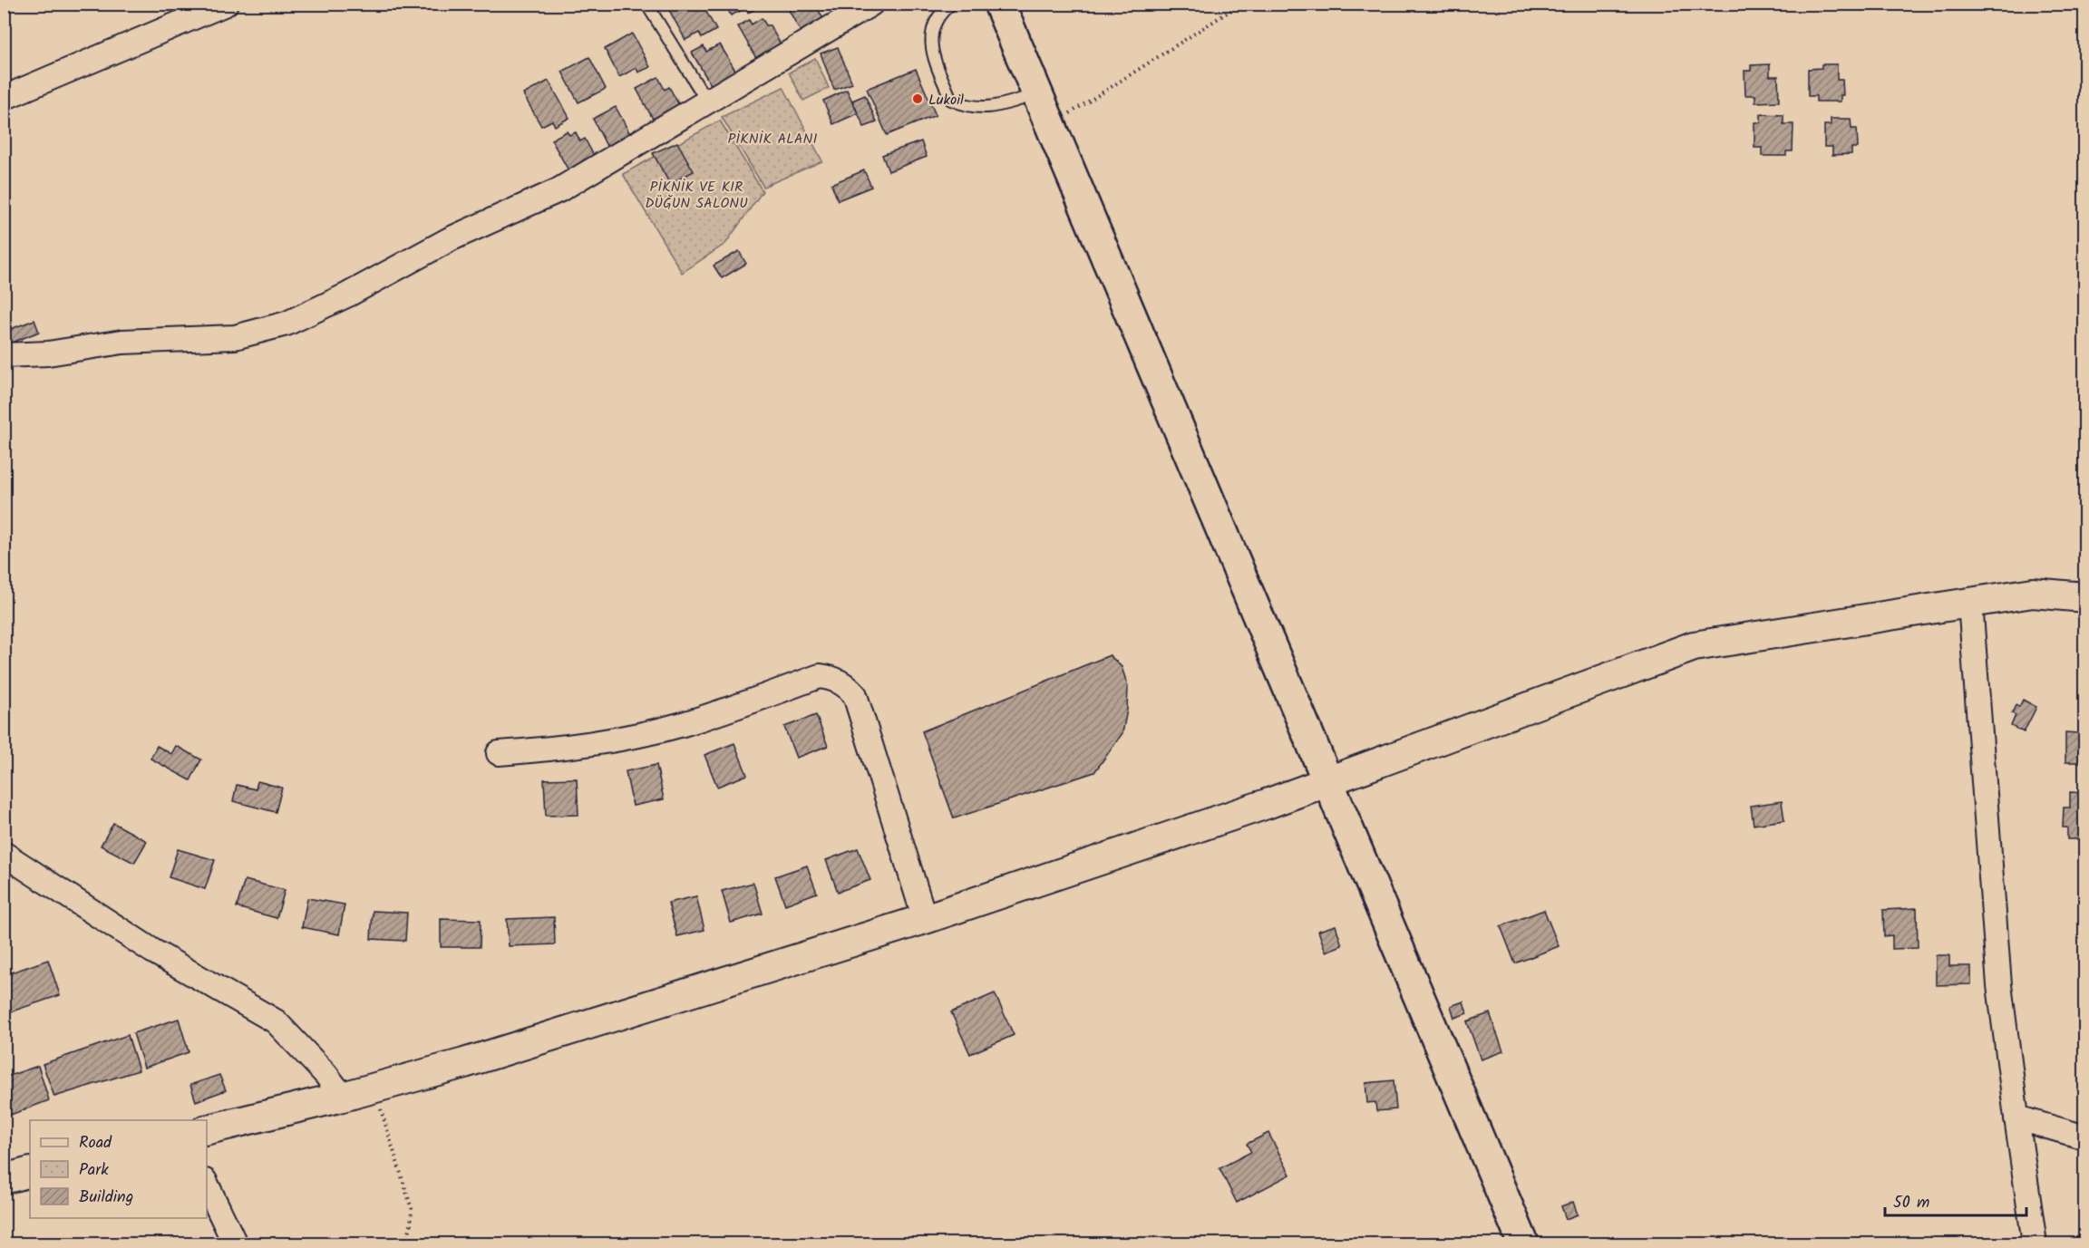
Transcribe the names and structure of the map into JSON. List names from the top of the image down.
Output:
{
  "parks": ["PİKNİK ALANI", "PİKNİK VE KIR DÜĞUN SALONU"],
  "places": ["Lukoil"],
  "legend": ["Road", "Park", "Building"],
  "scale_bar": "50 m"
}
